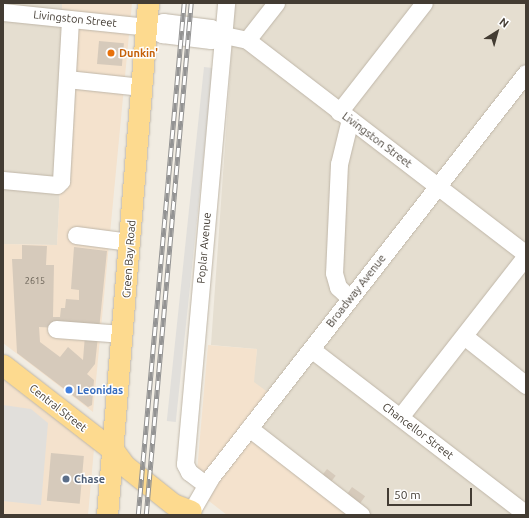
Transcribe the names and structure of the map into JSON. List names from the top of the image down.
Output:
{
  "streets": {
    "main road": ["Green Bay Road", "Central Street"],
    "street": [
      "Livingston Street",
      "Poplar Avenue",
      "Broadway Avenue",
      "Chancellor Street"
    ]
  },
  "crossings": [
    ["Livingston Street", "Poplar Avenue"],
    ["Livingston Street", "Green Bay Road"],
    ["Livingston Street", "Broadway Avenue"],
    ["Poplar Avenue", "Broadway Avenue"],
    ["Green Bay Road", "Central Street"],
    ["Broadway Avenue", "Central Street"],
    ["Broadway Avenue", "Chancellor Street"]
  ],
  "places": ["Dunkin'", "Leonidas", "Chase"],
  "house_numbers": ["2615"],
  "scale_bar": "50 m",
  "north": "top right"
}
